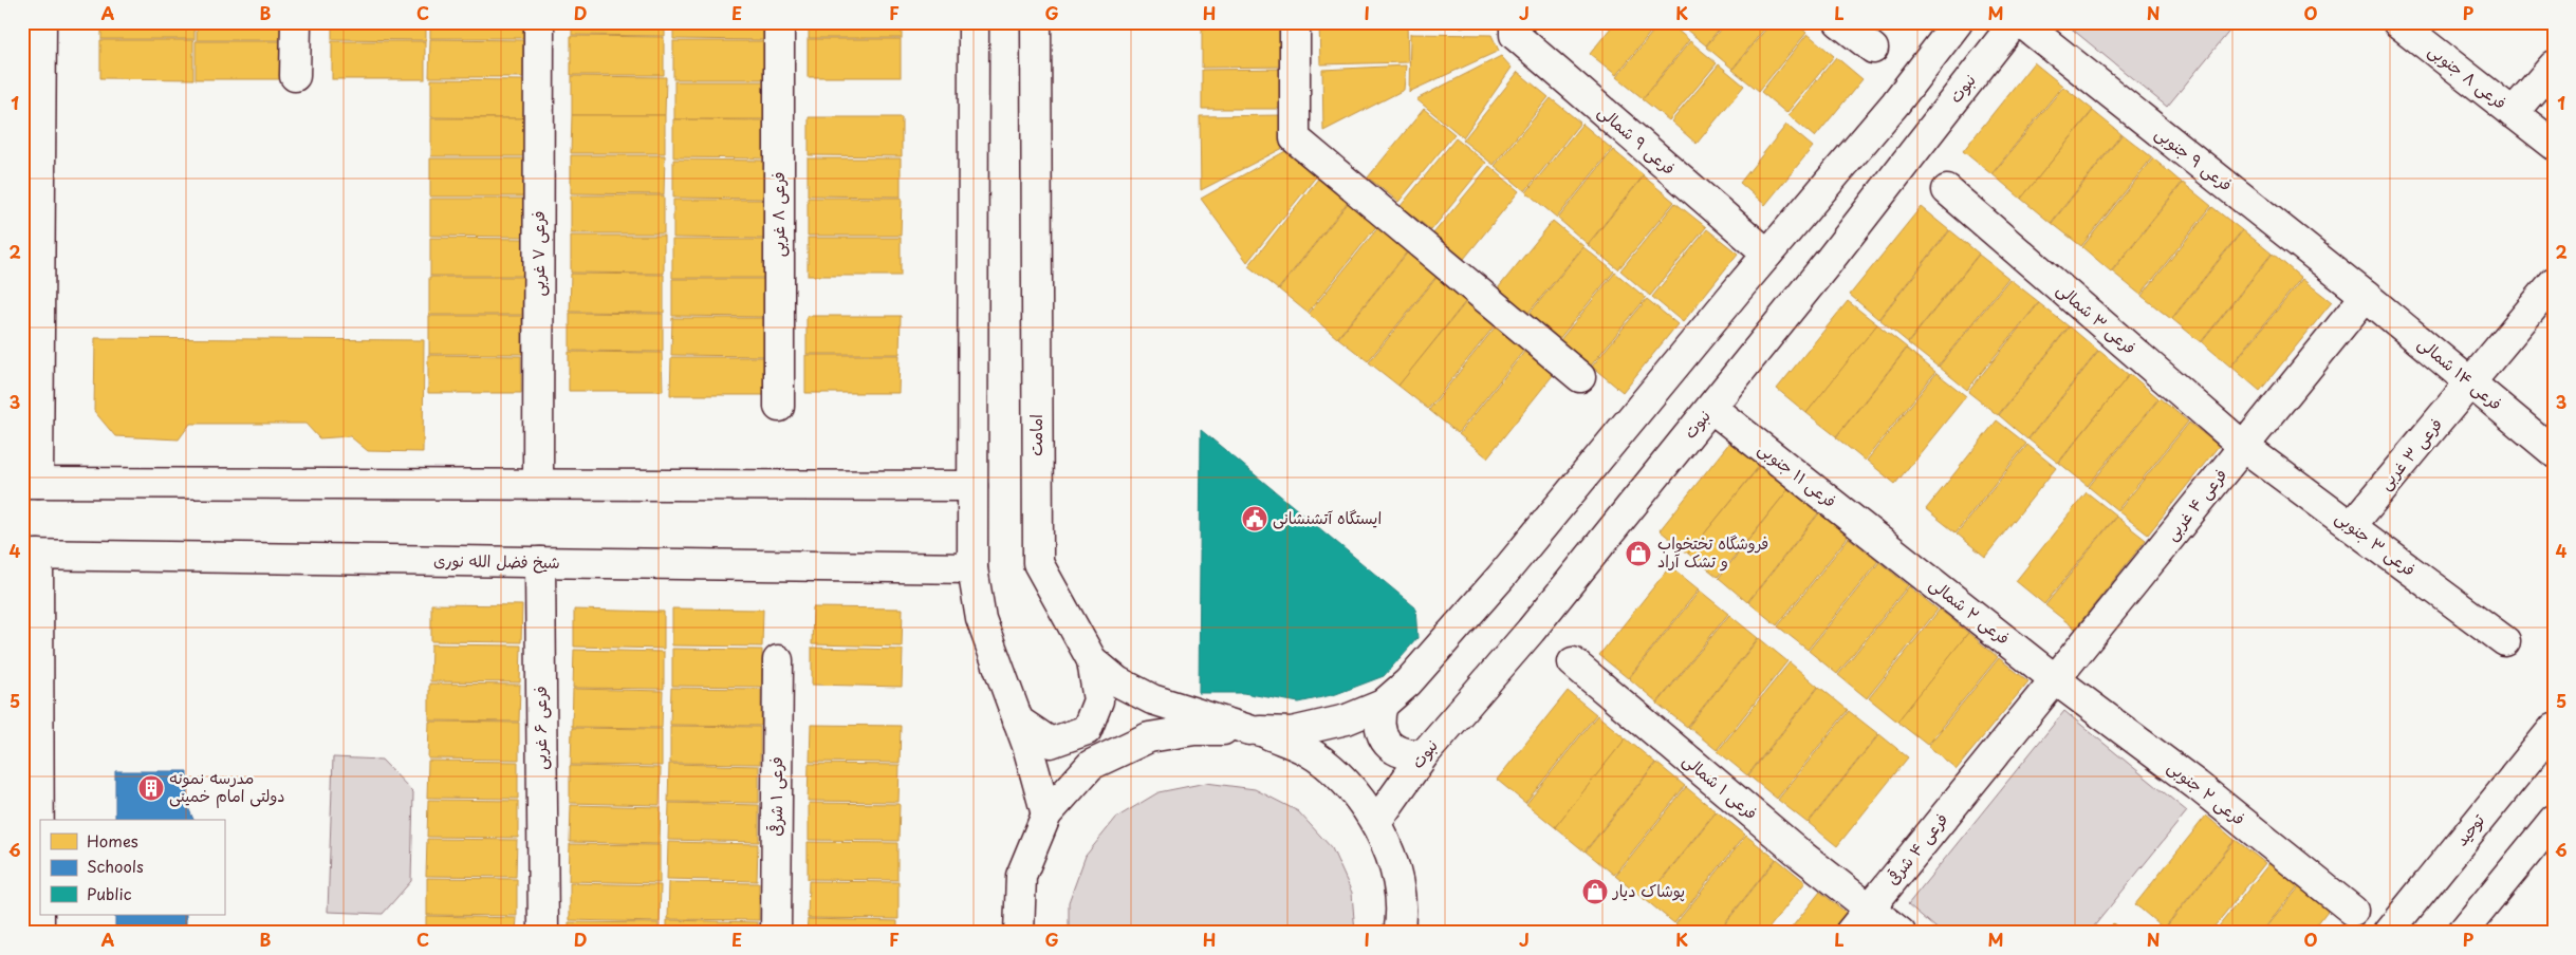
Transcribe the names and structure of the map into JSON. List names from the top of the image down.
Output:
{
  "streets": {
    "street": [
      "فرعی ۸ جنوبی",
      "نبوت",
      "فرعی ۹ شمالی",
      "فرعی ۹ جنوبی",
      "فرعی ۸ غربی",
      "فرعی ۷ غربی",
      "فرعی ۳ شمالی",
      "فرعی ۱۴ شمالی",
      "امامت",
      "فرعی ۳ غربی",
      "فرعی ۱۱ جنوبی",
      "فرعی ۴ غربی",
      "فرعی ۳ جنوبی",
      "شیخ فضل الله نوری",
      "فرعی ۲ شمالی",
      "فرعی ۶ غربی",
      "فرعی ۱ شمالی",
      "فرعی ۲ جنوبی",
      "فرعی ۱ شرقی",
      "توحید",
      "فرعی ۴ شرقی"
    ]
  },
  "crossings": [
    ["نبوت", "فرعی ۱۱ جنوبی"],
    ["فرعی ۹ جنوبی", "فرعی ۱۴ شمالی"],
    ["فرعی ۳ شمالی", "فرعی ۴ غربی"],
    ["فرعی ۳ شمالی", "فرعی ۳ جنوبی"],
    ["فرعی ۱۴ شمالی", "فرعی ۳ غربی"],
    ["فرعی ۳ غربی", "فرعی ۳ جنوبی"],
    ["فرعی ۱۱ جنوبی", "فرعی ۲ شمالی"],
    ["فرعی ۴ غربی", "فرعی ۳ جنوبی"],
    ["فرعی ۴ غربی", "فرعی ۲ شمالی"],
    ["فرعی ۴ غربی", "فرعی ۲ جنوبی"],
    ["فرعی ۴ غربی", "فرعی ۴ شرقی"],
    ["شیخ فضل الله نوری", "فرعی ۶ غربی"],
    ["فرعی ۲ شمالی", "فرعی ۲ جنوبی"],
    ["فرعی ۲ شمالی", "فرعی ۴ شرقی"],
    ["فرعی ۱ شمالی", "فرعی ۴ شرقی"],
    ["فرعی ۲ جنوبی", "فرعی ۴ شرقی"]
  ],
  "places": {
    "public building": ["ایستگاه آتشنشانی"],
    "shop": ["فروشگاه تختخواب و تشک آراد", "پوشاک دیار"],
    "building": ["مدرسه نمونه دولتی امام خمینی"]
  },
  "legend": ["Homes", "Schools", "Public"],
  "grid": {
    "columns": [
      "A",
      "B",
      "C",
      "D",
      "E",
      "F",
      "G",
      "H",
      "I",
      "J",
      "K",
      "L",
      "M",
      "N",
      "O",
      "P"
    ],
    "rows": [
      "1",
      "2",
      "3",
      "4",
      "5",
      "6"
    ]
  }
}
